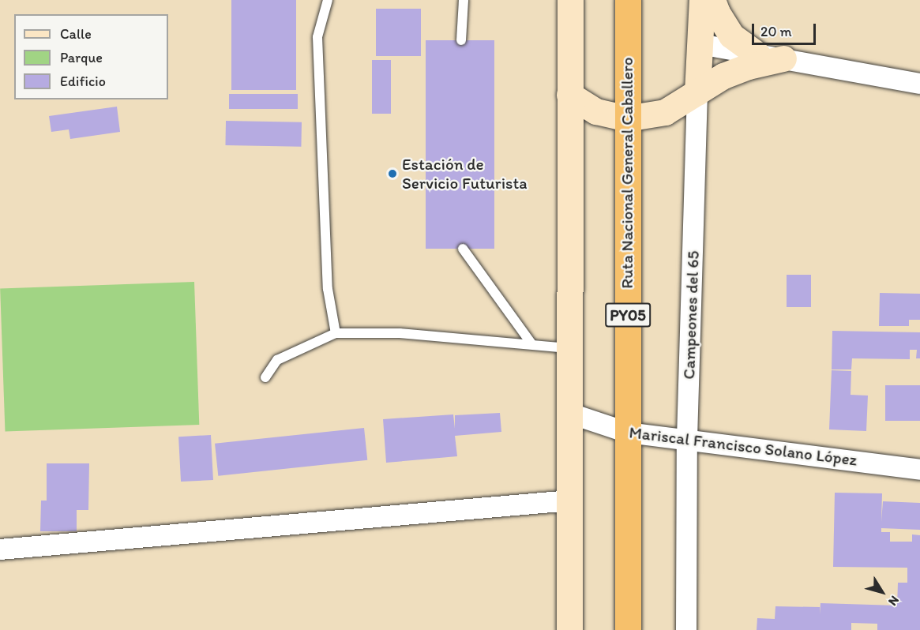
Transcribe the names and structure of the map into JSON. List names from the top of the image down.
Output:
{
  "streets": {
    "highway": ["Ruta Nacional General Caballero", "PY05"],
    "street": ["Campeones del 65", "Mariscal Francisco Solano López"]
  },
  "crossings": [
    ["Ruta Nacional General Caballero", "Mariscal Francisco Solano López"],
    ["Campeones del 65", "Mariscal Francisco Solano López"]
  ],
  "places": ["Estación de Servicio Futurista"],
  "legend": ["Calle", "Parque", "Edificio"],
  "scale_bar": "20 m",
  "north": "bottom right"
}
